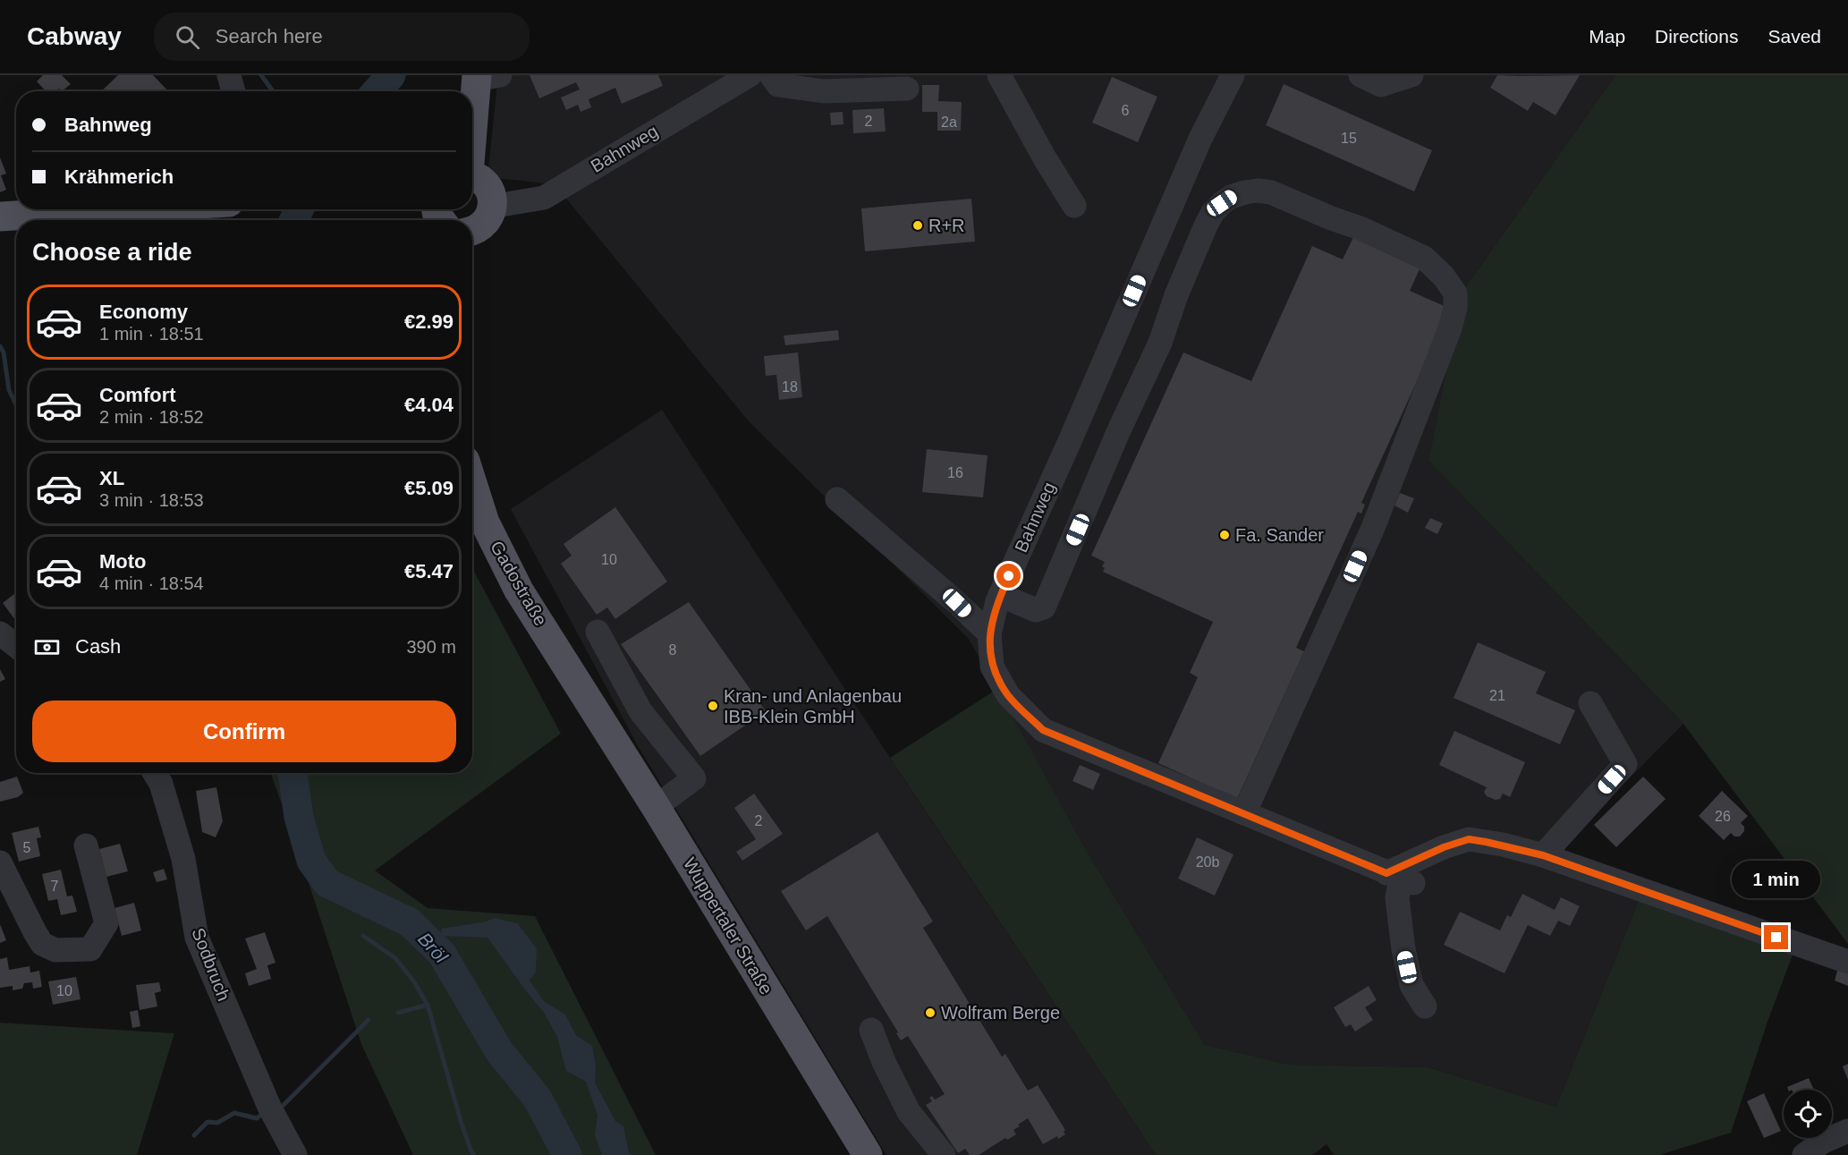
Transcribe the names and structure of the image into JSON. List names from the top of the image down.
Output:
{
  "streets": {
    "main road": ["Gadostraße", "Wuppertaler Straße"],
    "street": ["Bahnweg", "Sodbruch"]
  },
  "crossings": [
    ["Gadostraße", "Wuppertaler Straße"]
  ],
  "water": ["Bröl"],
  "places": [
    "R+R",
    "Fa. Sander",
    "Kran- und Anlagenbau IBB-Klein GmbH",
    "Wolfram Berge"
  ],
  "house_numbers": [
    "6",
    "2",
    "2a",
    "15",
    "18",
    "16",
    "10",
    "8",
    "21",
    "26",
    "2",
    "5",
    "20b",
    "7",
    "10"
  ],
  "page": {
    "header": "Cabway",
    "search": "Search here",
    "nav": ["Map", "Directions", "Saved"],
    "banner": ["Bahnweg", "Krähmerich"],
    "heading": "Choose a ride",
    "list": [
      {
        "name": "Economy",
        "note": "1 min · 18:51",
        "value": "€2.99"
      },
      {
        "name": "Comfort",
        "note": "2 min · 18:52",
        "value": "€4.04"
      },
      {
        "name": "XL",
        "note": "3 min · 18:53",
        "value": "€5.09"
      },
      {
        "name": "Moto",
        "note": "4 min · 18:54",
        "value": "€5.47"
      }
    ],
    "pay": ["Cash", "390 m"],
    "buttons": "Confirm",
    "bubble": "1 min"
  }
}
